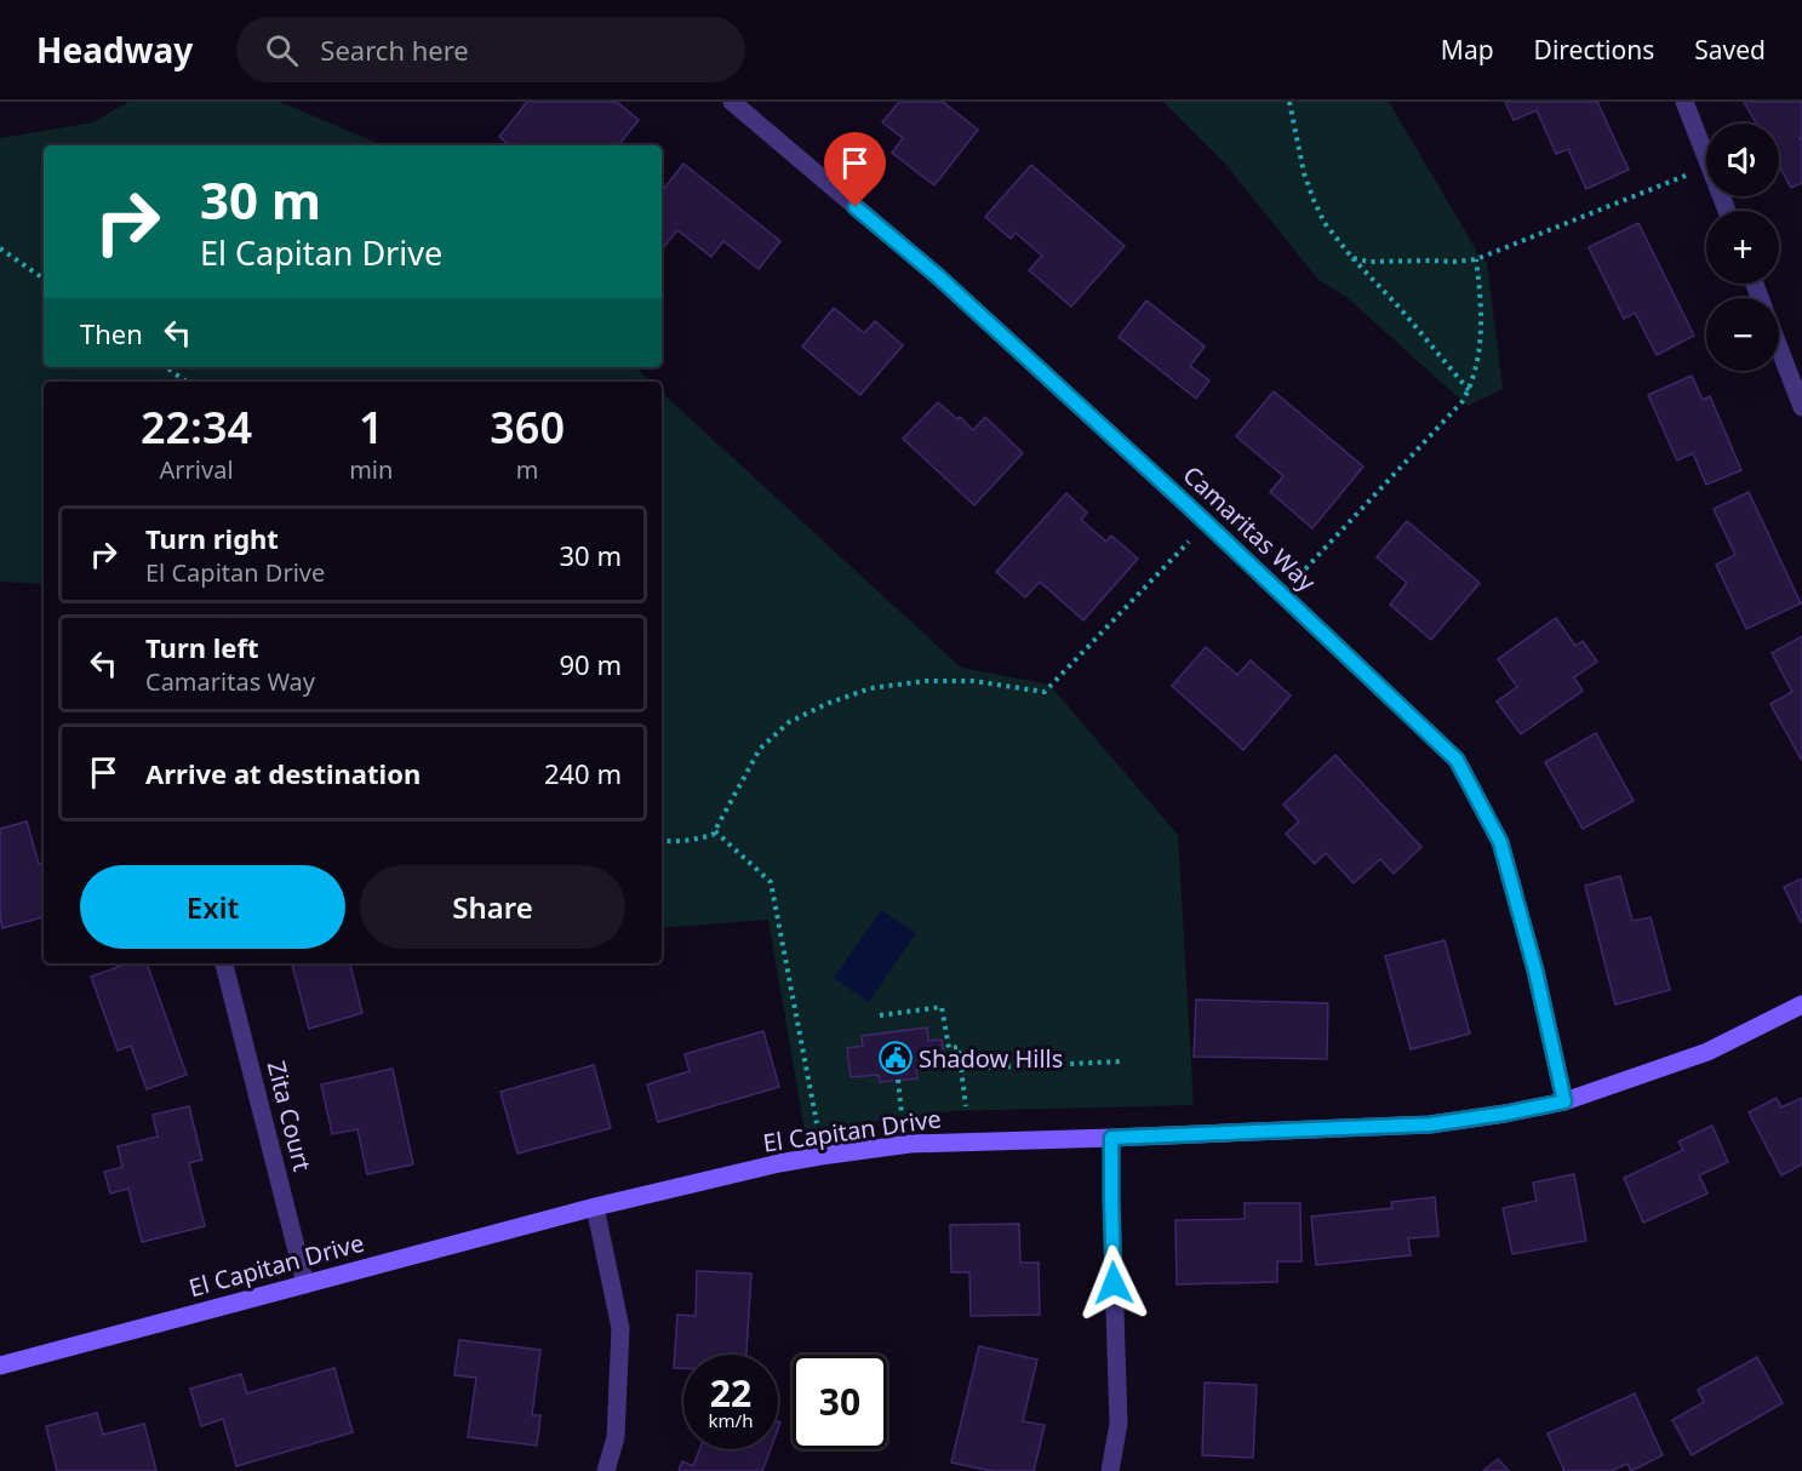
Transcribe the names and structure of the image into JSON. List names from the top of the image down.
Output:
{
  "streets": {
    "street": ["Camaritas Way", "Zita Court", "El Capitan Drive"]
  },
  "crossings": [
    ["Camaritas Way", "El Capitan Drive"],
    ["Zita Court", "El Capitan Drive"]
  ],
  "places": {
    "public building": ["Shadow Hills"]
  },
  "page": {
    "header": "Headway",
    "search": "Search here",
    "nav": ["Map", "Directions", "Saved"],
    "map_buttons": ["+", "−"],
    "turn": ["30 m", "El Capitan Drive"],
    "then": "Then",
    "eta": [
      "22:34",
      "Arrival",
      "1",
      "min",
      "360",
      "m"
    ],
    "list": [
      {
        "name": "Turn right",
        "note": "El Capitan Drive",
        "value": "30 m"
      },
      {
        "name": "Turn left",
        "note": "Camaritas Way",
        "value": "90 m"
      },
      {
        "name": "Arrive at destination",
        "value": "240 m"
      }
    ],
    "buttons": ["Exit", "Share"],
    "speed": "22 km/h",
    "limit": "30"
  }
}
